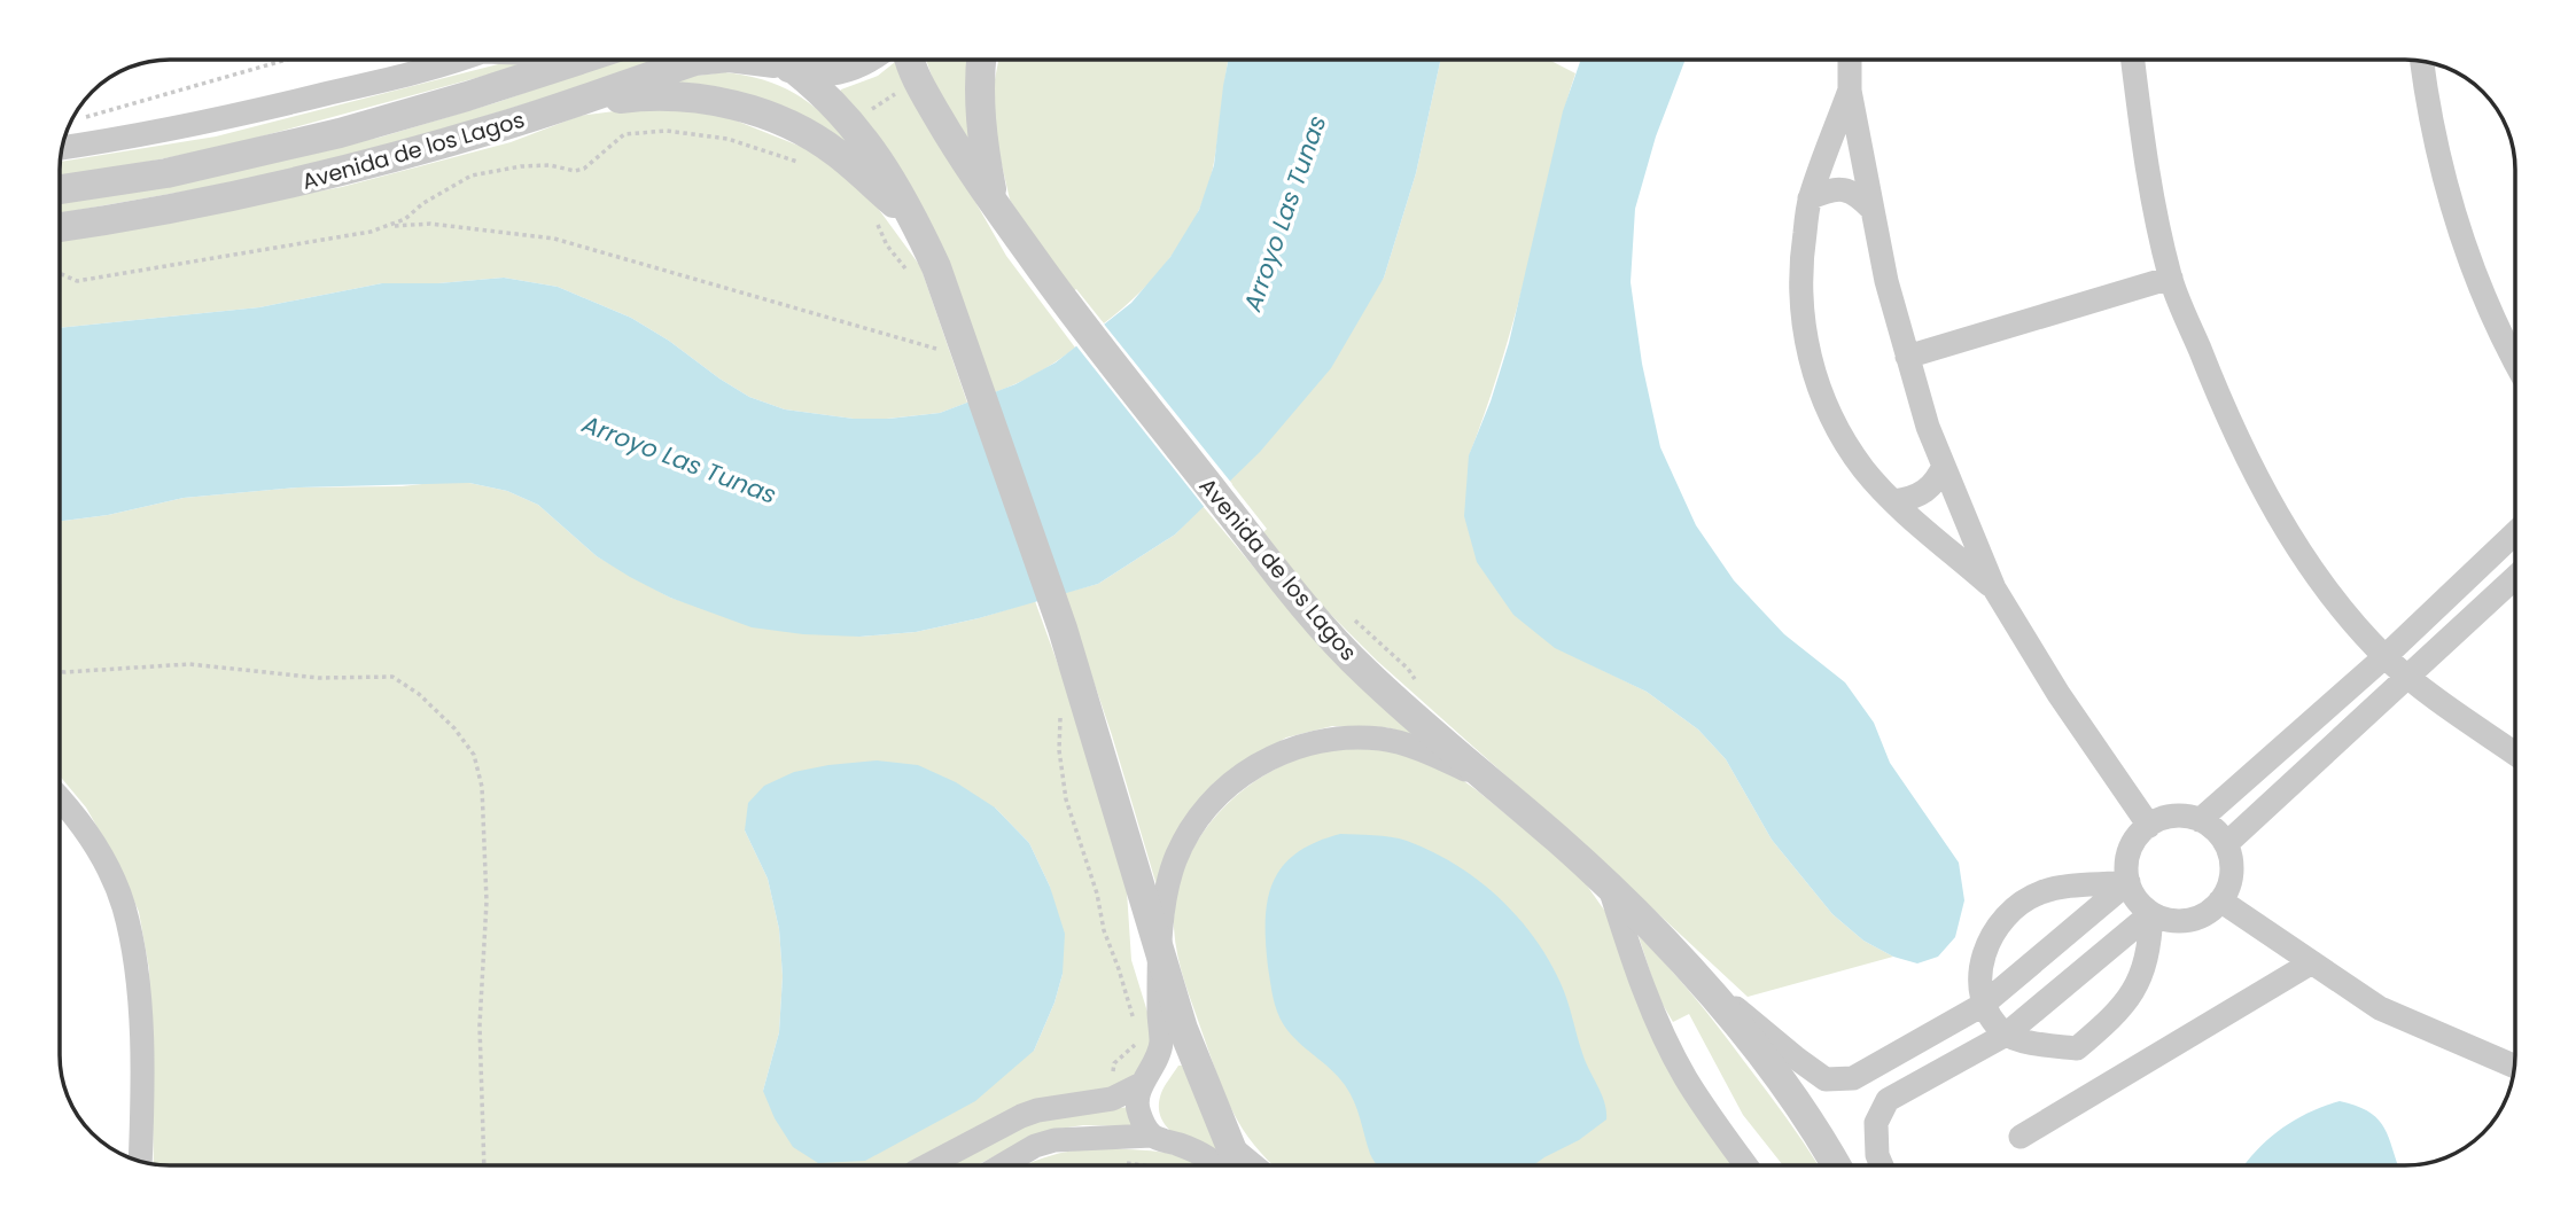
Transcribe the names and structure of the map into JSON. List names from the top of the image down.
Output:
{
  "streets": {
    "street": ["Avenida de los Lagos"]
  },
  "water": ["Arroyo Las Tunas"]
}
